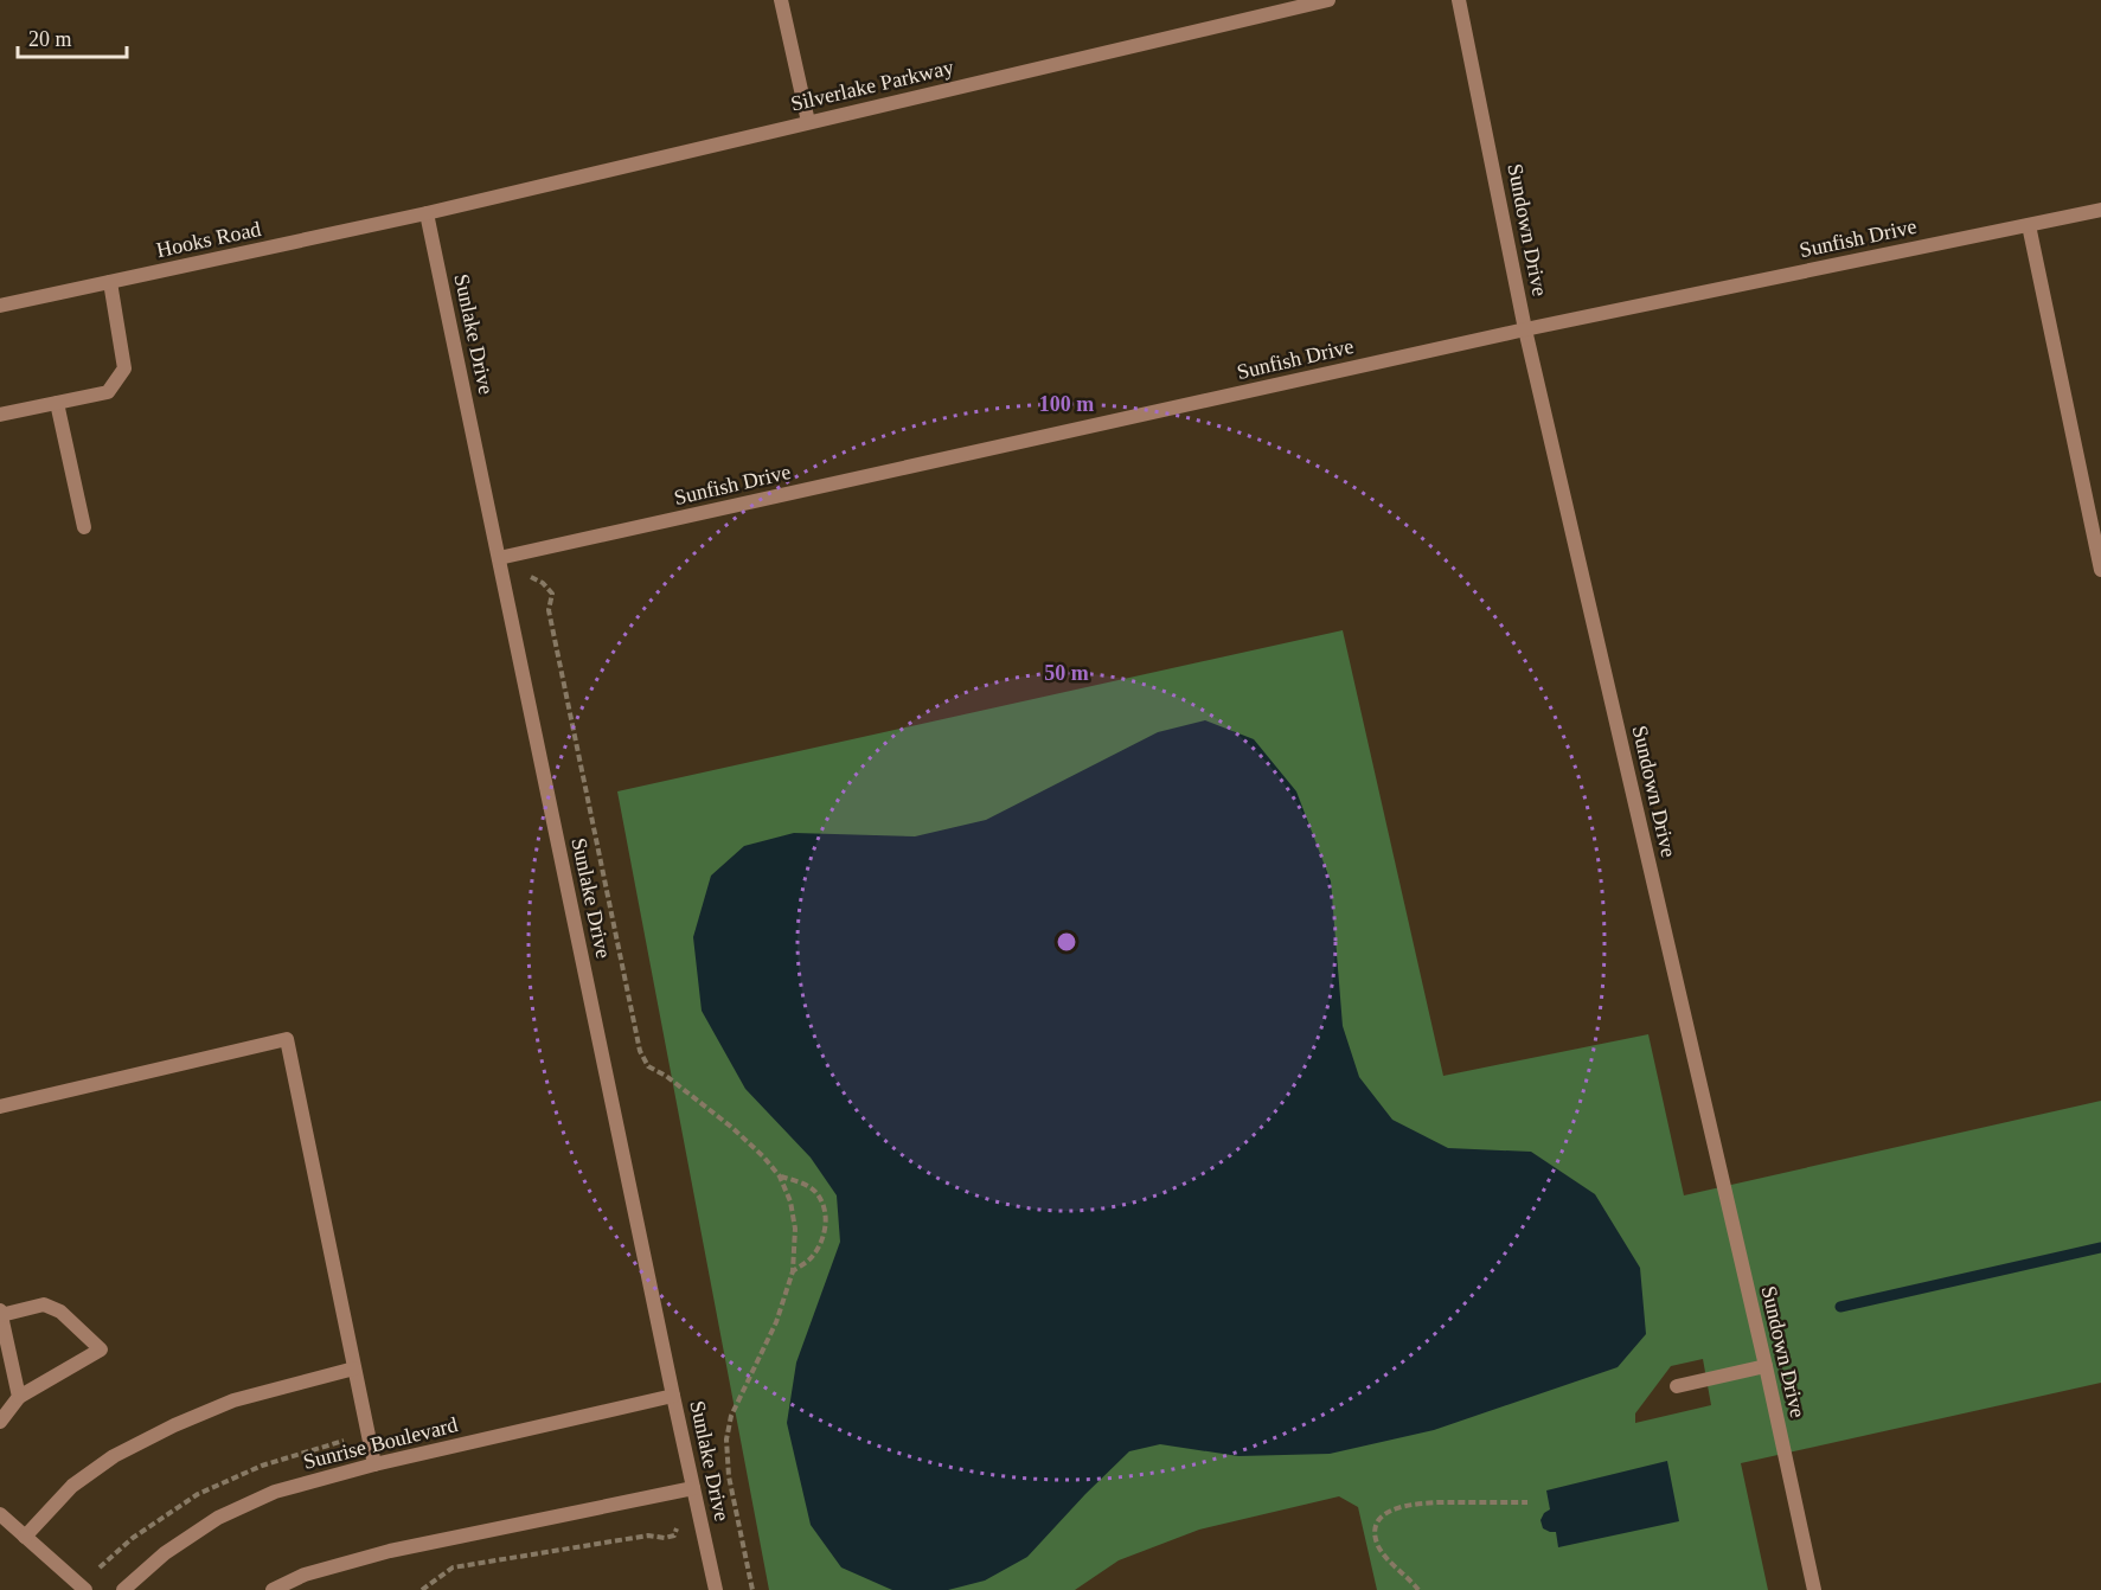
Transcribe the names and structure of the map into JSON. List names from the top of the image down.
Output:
{
  "streets": {
    "street": [
      "Silverlake Parkway",
      "Sundown Drive",
      "Sunfish Drive",
      "Hooks Road",
      "Sunlake Drive",
      "Sunrise Boulevard"
    ]
  },
  "crossings": [
    ["Silverlake Parkway", "Hooks Road"],
    ["Silverlake Parkway", "Sunlake Drive"],
    ["Sundown Drive", "Sunfish Drive"],
    ["Sunfish Drive", "Sunlake Drive"],
    ["Hooks Road", "Sunlake Drive"],
    ["Sunlake Drive", "Sunrise Boulevard"]
  ],
  "scale_bar": "20 m",
  "rings": ["100 m", "50 m"]
}
